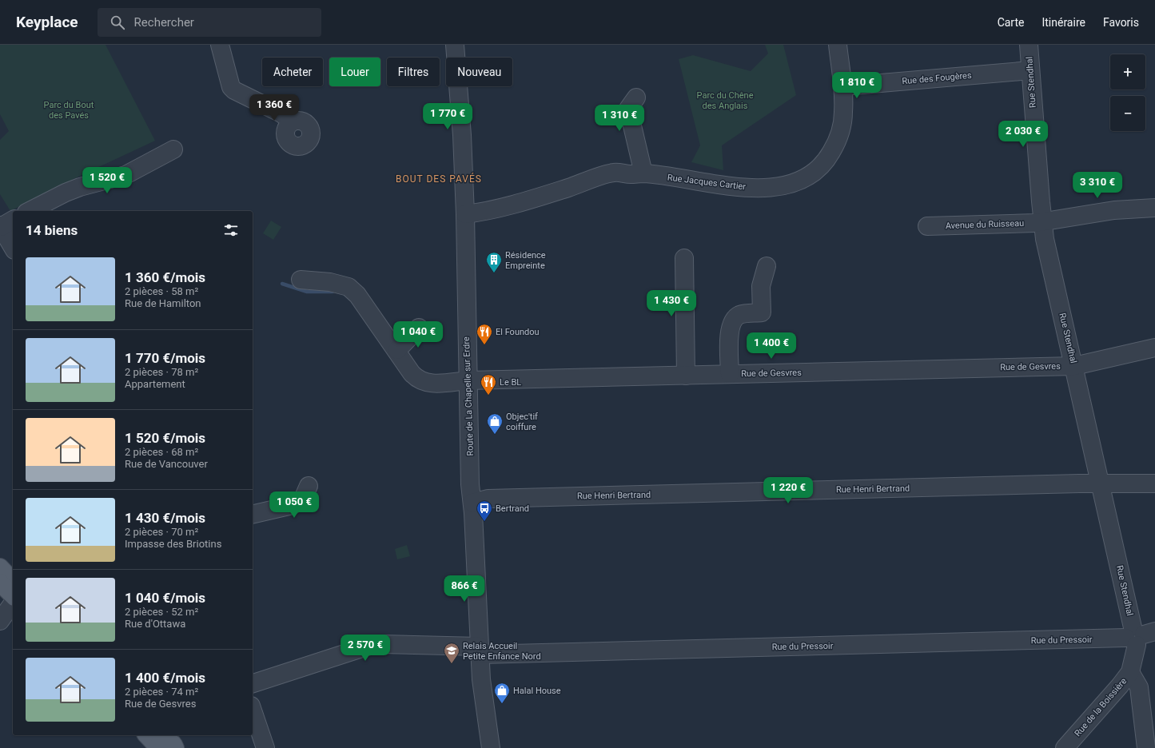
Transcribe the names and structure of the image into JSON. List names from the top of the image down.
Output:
{
  "streets": {
    "street": [
      "Rue des Fougères",
      "Rue Stendhal",
      "Rue Jacques Cartier",
      "Avenue du Ruisseau",
      "Rue de Gesvres",
      "Route de La Chapelle sur Erdre",
      "Rue Henri Bertrand",
      "Rue du Pressoir",
      "Rue de la Boissière"
    ]
  },
  "crossings": [
    ["Rue des Fougères", "Rue Stendhal"],
    ["Rue des Fougères", "Rue Jacques Cartier"],
    ["Rue Stendhal", "Avenue du Ruisseau"],
    ["Rue Stendhal", "Rue de Gesvres"],
    ["Rue Stendhal", "Rue Henri Bertrand"],
    ["Rue Stendhal", "Rue du Pressoir"],
    ["Rue Stendhal", "Rue de la Boissière"],
    ["Rue Jacques Cartier", "Route de La Chapelle sur Erdre"],
    ["Rue de Gesvres", "Route de La Chapelle sur Erdre"],
    ["Route de La Chapelle sur Erdre", "Rue Henri Bertrand"],
    ["Route de La Chapelle sur Erdre", "Rue du Pressoir"],
    ["Rue du Pressoir", "Rue de la Boissière"]
  ],
  "districts": ["BOUT DES PAVÉS"],
  "parks": ["Parc du Chêne des Anglais", "Parc du Bout des Pavés"],
  "places": {
    "building": ["Résidence Empreinte"],
    "restaurant": ["El Foundou", "Le BL"],
    "shop": ["Objec'tif coiffure", "Halal House"],
    "bus stop": ["Bertrand"],
    "school or university": ["Relais Accueil Petite Enfance Nord"]
  },
  "page": {
    "header": "Keyplace",
    "search": "Rechercher",
    "nav": ["Carte", "Itinéraire", "Favoris"],
    "map_buttons": ["+", "−"],
    "chip": [
      "Acheter",
      "Louer",
      "Filtres",
      "Nouveau"
    ],
    "price": [
      "1 810 €",
      "1 360 €",
      "1 770 €",
      "1 310 €",
      "2 030 €",
      "1 520 €",
      "3 310 €",
      "1 430 €",
      "1 040 €",
      "1 400 €",
      "1 220 €",
      "1 050 €",
      "866 €",
      "2 570 €"
    ],
    "heading": "14 biens",
    "list": [
      {
        "name": "1 360 €/mois",
        "note": "2 pièces · 58 m² · Rue de Hamilton"
      },
      {
        "name": "1 770 €/mois",
        "note": "2 pièces · 78 m² · Appartement"
      },
      {
        "name": "1 520 €/mois",
        "note": "2 pièces · 68 m² · Rue de Vancouver"
      },
      {
        "name": "1 430 €/mois",
        "note": "2 pièces · 70 m² · Impasse des Briotins"
      },
      {
        "name": "1 040 €/mois",
        "note": "2 pièces · 52 m² · Rue d'Ottawa"
      },
      {
        "name": "1 400 €/mois",
        "note": "2 pièces · 74 m² · Rue de Gesvres"
      }
    ]
  }
}
